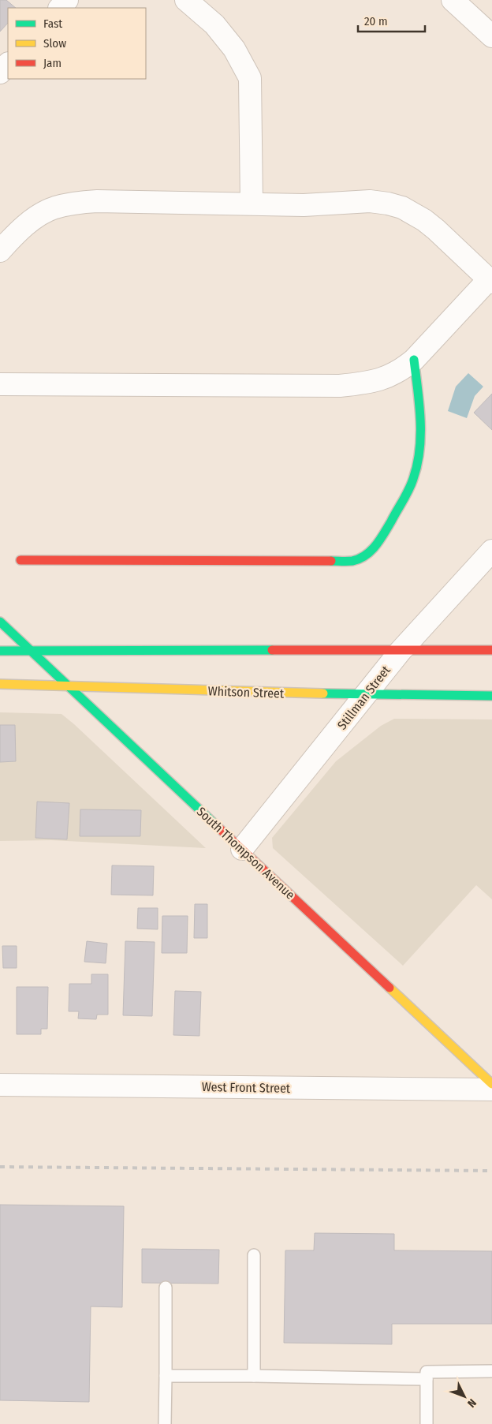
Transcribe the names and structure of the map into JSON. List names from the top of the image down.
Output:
{
  "streets": {
    "street": [
      "Whitson Street",
      "Stillman Street",
      "South Thompson Avenue",
      "West Front Street"
    ]
  },
  "crossings": [
    ["Whitson Street", "Stillman Street"],
    ["Whitson Street", "South Thompson Avenue"],
    ["Stillman Street", "South Thompson Avenue"]
  ],
  "legend": ["Fast", "Slow", "Jam"],
  "scale_bar": "20 m",
  "north": "bottom right"
}
